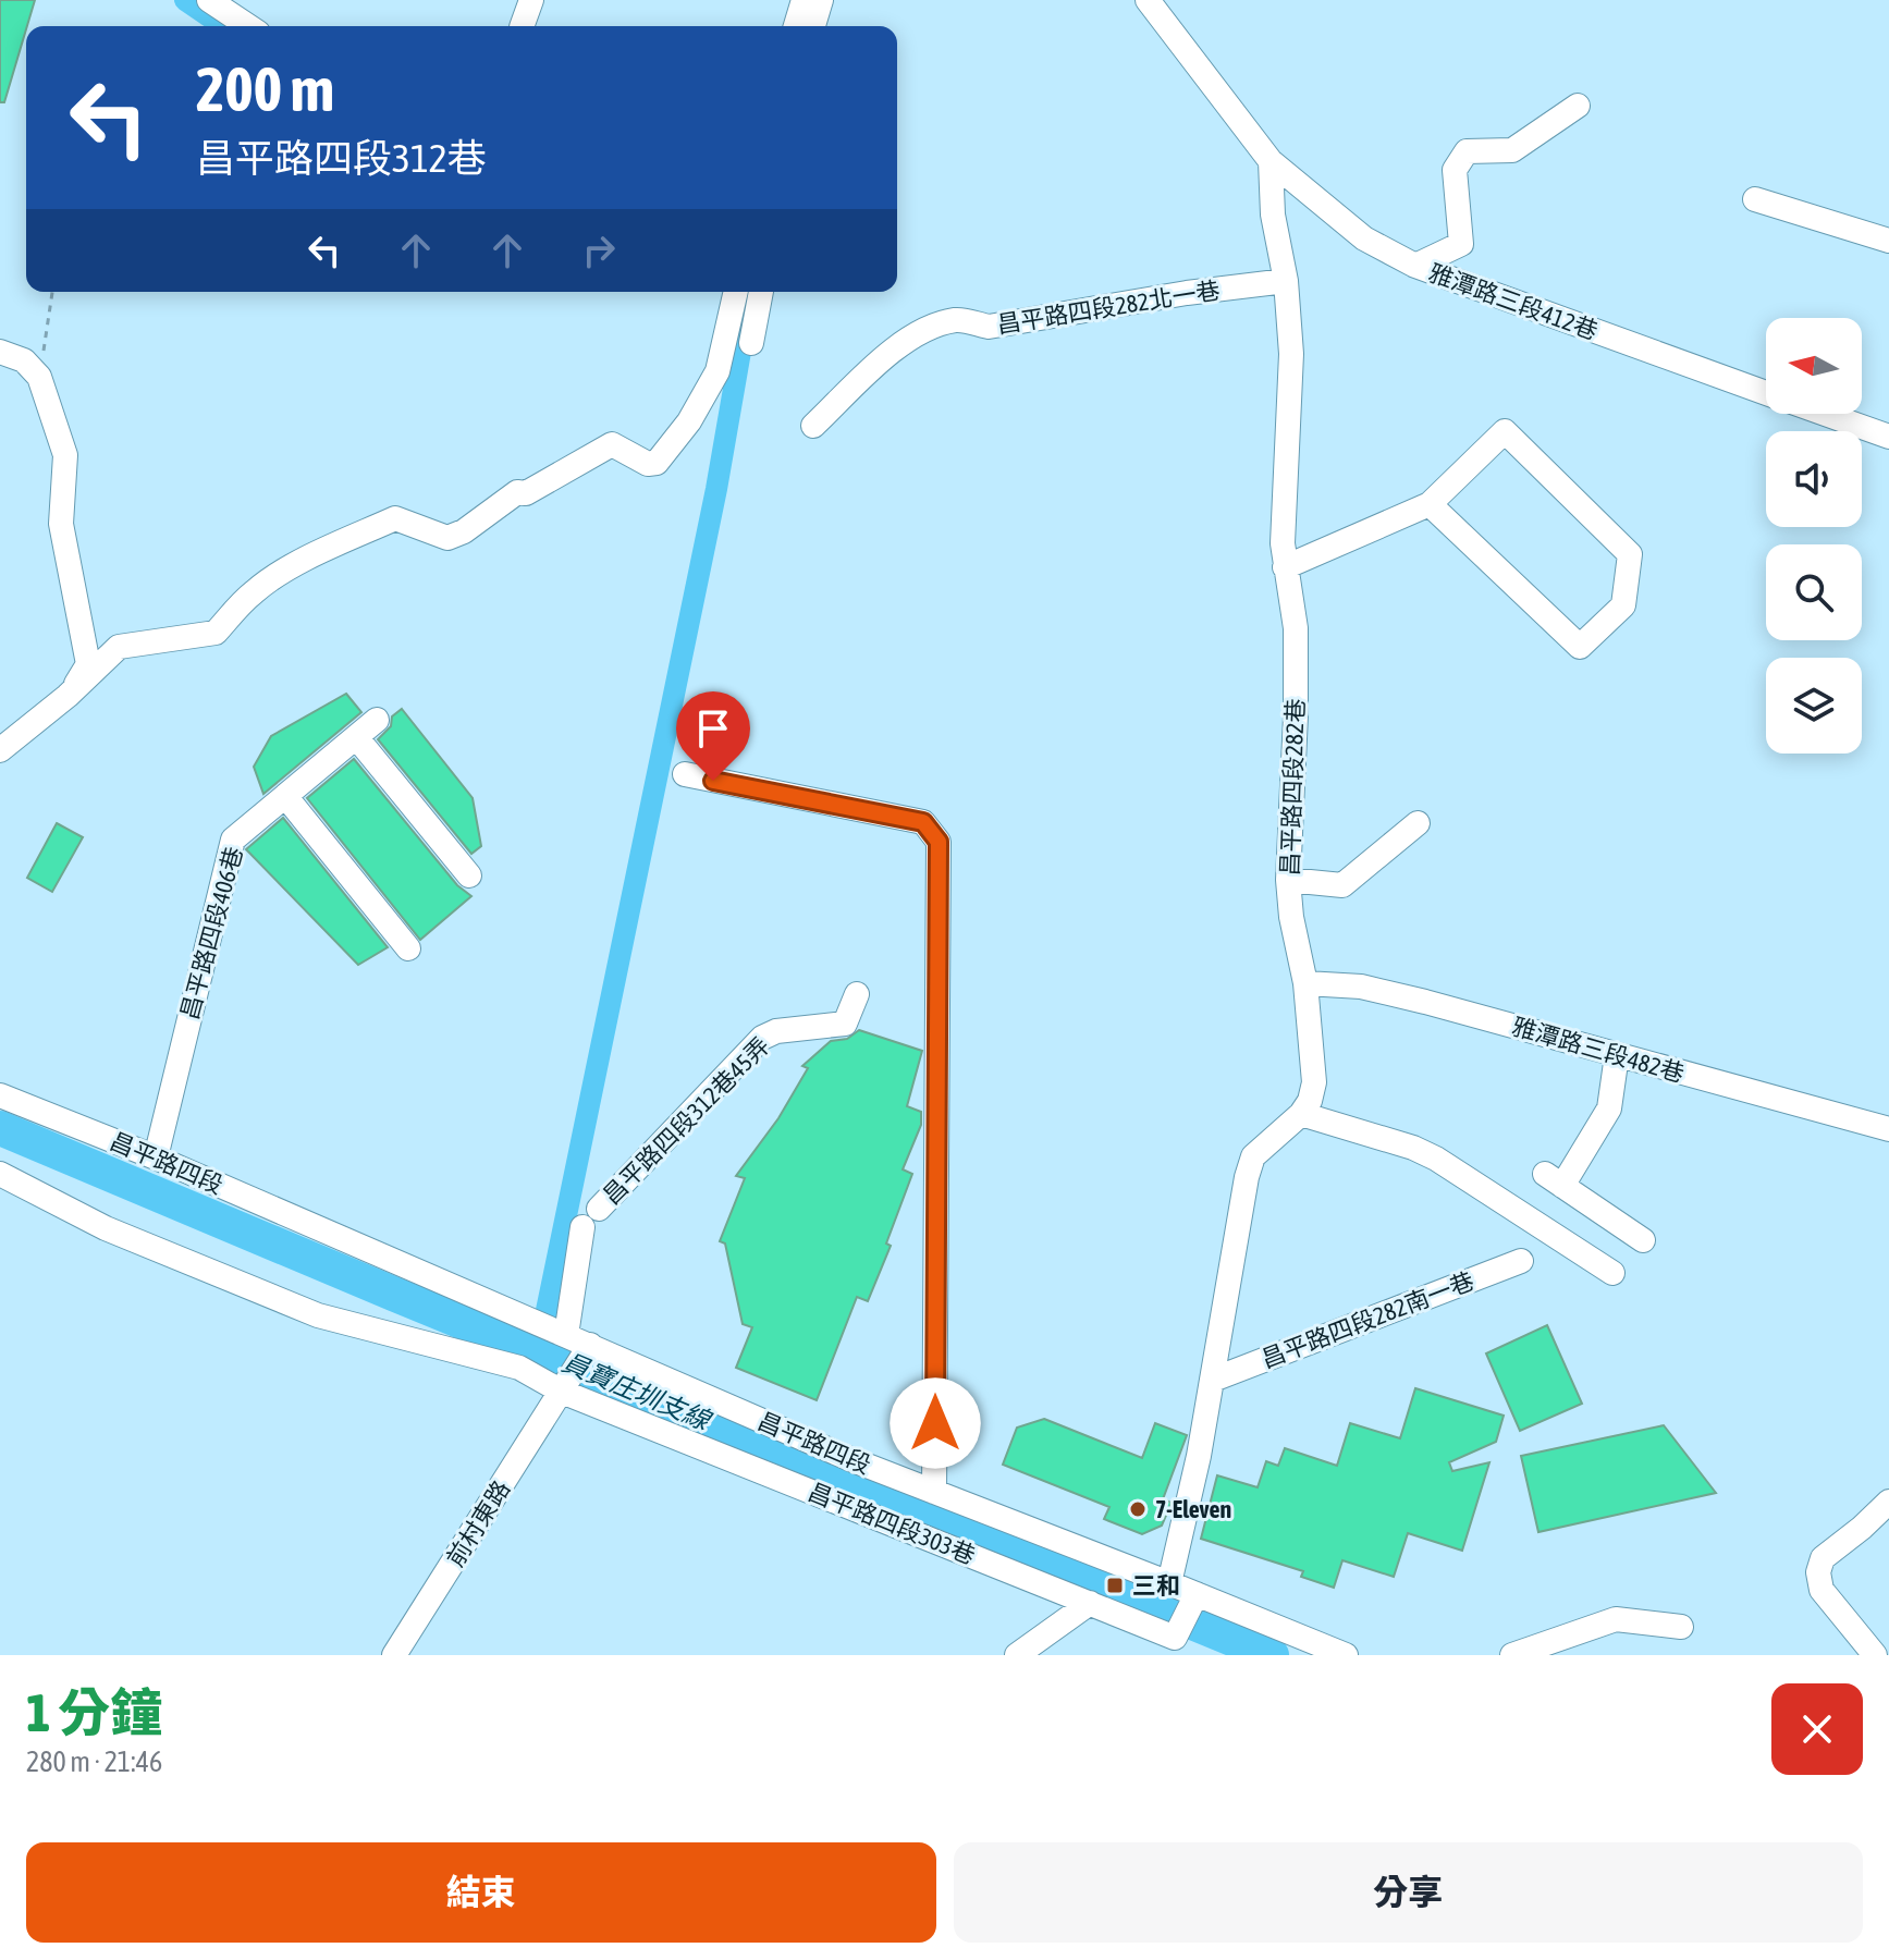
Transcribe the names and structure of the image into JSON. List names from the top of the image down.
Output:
{
  "streets": {
    "street": [
      "雅潭路三段412巷",
      "昌平路四段282北一巷",
      "昌平路四段282巷",
      "昌平路四段406巷",
      "雅潭路三段482巷",
      "昌平路四段312巷45弄",
      "昌平路四段",
      "昌平路四段282南一巷",
      "前村東路",
      "昌平路四段303巷"
    ]
  },
  "crossings": [
    ["雅潭路三段412巷", "昌平路四段282巷"],
    ["昌平路四段282北一巷", "昌平路四段282巷"],
    ["昌平路四段282巷", "雅潭路三段482巷"],
    ["昌平路四段406巷", "昌平路四段"],
    ["昌平路四段", "前村東路"],
    ["昌平路四段", "昌平路四段303巷"],
    ["前村東路", "昌平路四段303巷"]
  ],
  "water": ["員寶庄圳支線"],
  "places": {
    "other": ["7-Eleven"],
    "transit": ["三和"]
  },
  "north": "left",
  "page": {
    "turn": ["200 m", "昌平路四段312巷"],
    "heading": ["1 分鐘", "280 m · 21:46"],
    "buttons": ["結束", "分享"]
  }
}
